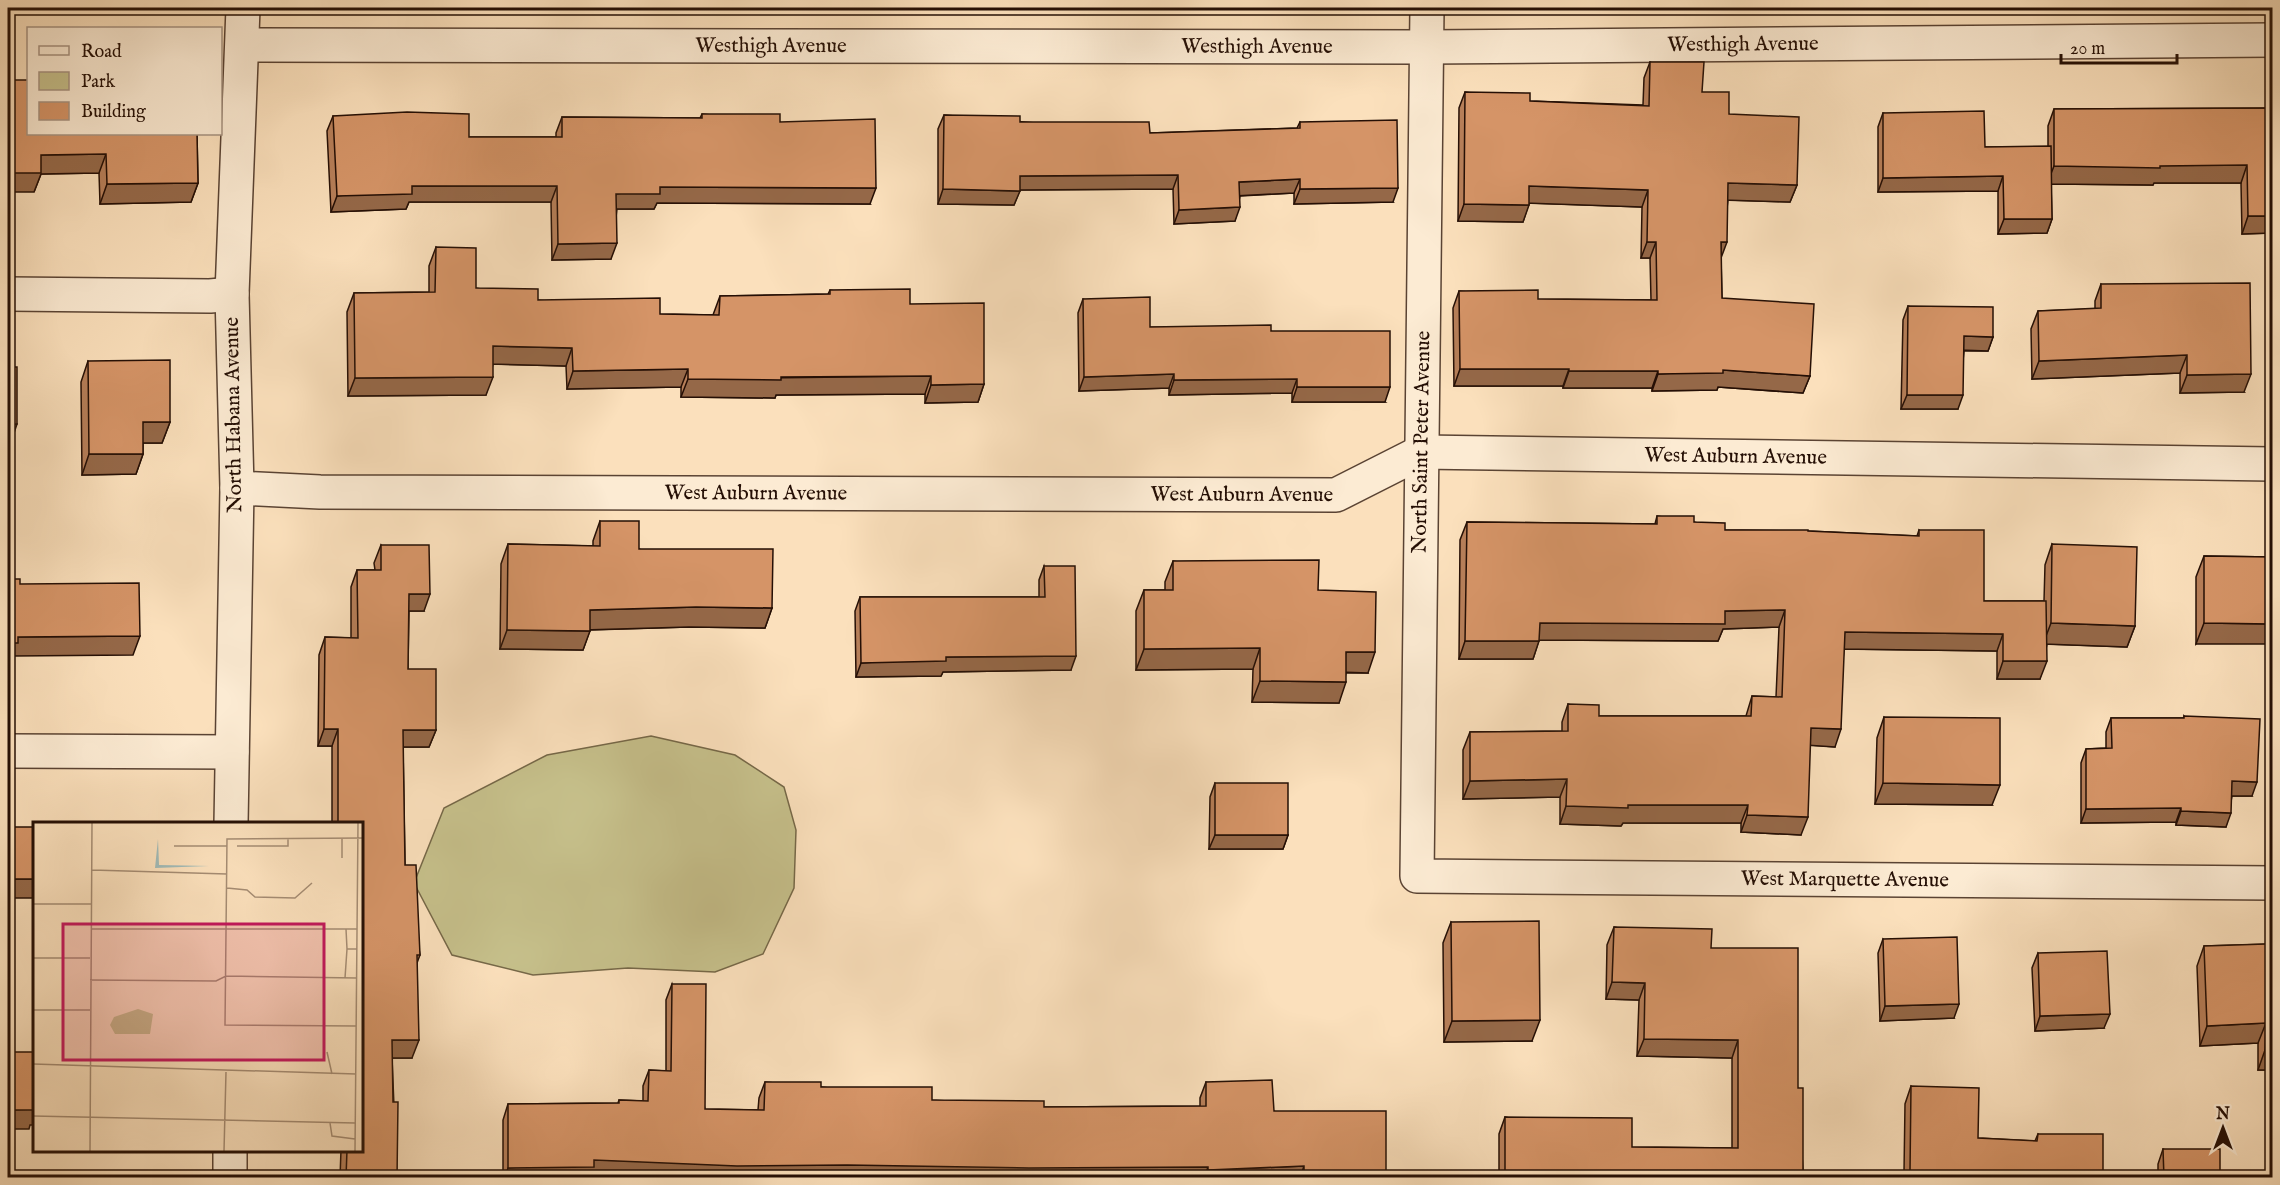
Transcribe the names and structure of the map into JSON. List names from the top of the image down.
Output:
{
  "streets": {
    "street": [
      "Westhigh Avenue",
      "North Habana Avenue",
      "North Saint Peter Avenue",
      "West Auburn Avenue",
      "West Marquette Avenue"
    ]
  },
  "crossings": [
    ["Westhigh Avenue", "North Habana Avenue"],
    ["Westhigh Avenue", "North Saint Peter Avenue"],
    ["North Habana Avenue", "West Auburn Avenue"],
    ["North Saint Peter Avenue", "West Auburn Avenue"],
    ["North Saint Peter Avenue", "West Marquette Avenue"]
  ],
  "legend": ["Road", "Park", "Building"],
  "scale_bar": "20 m",
  "north": "top"
}
